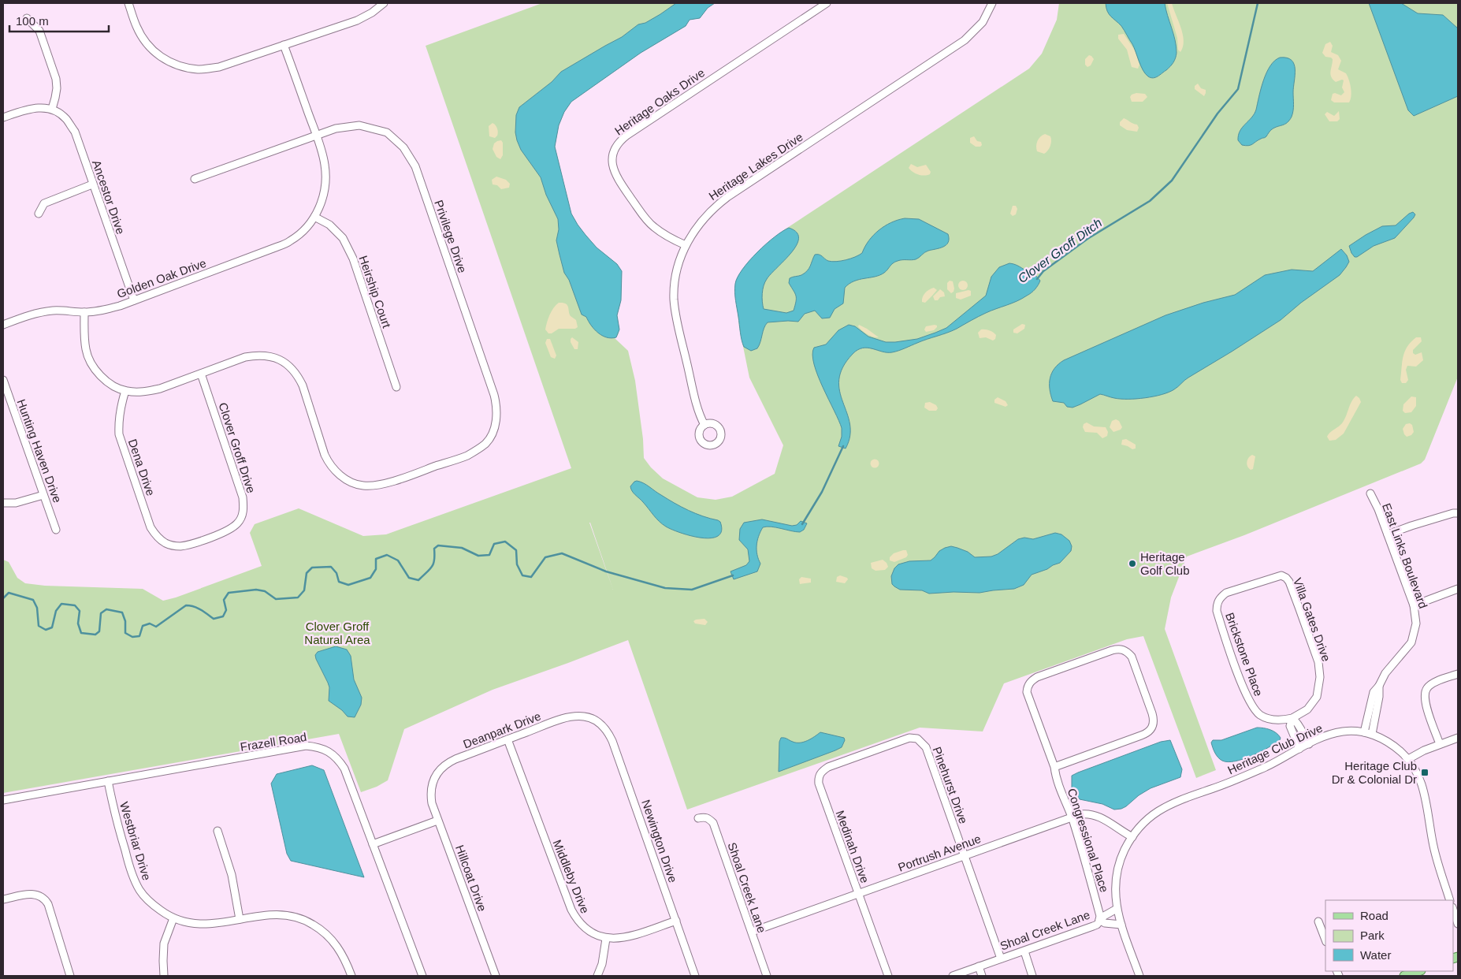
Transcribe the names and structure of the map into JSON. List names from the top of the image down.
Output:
{
  "streets": {
    "street": [
      "Heritage Oaks Drive",
      "Heritage Lakes Drive",
      "Ancestor Drive",
      "Privilege Drive",
      "Golden Oak Drive",
      "Heirship Court",
      "Clover Groff Drive",
      "Hunting Haven Drive",
      "Dena Drive",
      "East Links Boulevard",
      "Villa Gates Drive",
      "Brickstone Place",
      "Deanpark Drive",
      "Frazell Road",
      "Heritage Club Drive",
      "Pinehurst Drive",
      "Congressional Place",
      "Westbriar Drive",
      "Newington Drive",
      "Medinah Drive",
      "Portrush Avenue",
      "Middleby Drive",
      "Hillcoat Drive",
      "Shoal Creek Lane"
    ]
  },
  "crossings": [
    ["Heritage Oaks Drive", "Heritage Lakes Drive"],
    ["Ancestor Drive", "Golden Oak Drive"],
    ["Privilege Drive", "Golden Oak Drive"],
    ["Privilege Drive", "Clover Groff Drive"],
    ["Golden Oak Drive", "Heirship Court"],
    ["Clover Groff Drive", "Dena Drive"],
    ["East Links Boulevard", "Heritage Club Drive"],
    ["Villa Gates Drive", "Brickstone Place"],
    ["Deanpark Drive", "Newington Drive"],
    ["Deanpark Drive", "Middleby Drive"],
    ["Deanpark Drive", "Hillcoat Drive"],
    ["Frazell Road", "Westbriar Drive"],
    ["Heritage Club Drive", "Portrush Avenue"],
    ["Heritage Club Drive", "Shoal Creek Lane"],
    ["Pinehurst Drive", "Medinah Drive"],
    ["Pinehurst Drive", "Portrush Avenue"],
    ["Pinehurst Drive", "Shoal Creek Lane"],
    ["Congressional Place", "Portrush Avenue"],
    ["Congressional Place", "Shoal Creek Lane"],
    ["Newington Drive", "Middleby Drive"],
    ["Medinah Drive", "Portrush Avenue"],
    ["Portrush Avenue", "Shoal Creek Lane"]
  ],
  "water": ["Clover Groff Ditch"],
  "parks": ["Clover Groff Natural Area"],
  "places": {
    "other": ["Heritage Golf Club"],
    "transit": ["Heritage Club Dr & Colonial Dr"]
  },
  "legend": ["Road", "Park", "Water"],
  "scale_bar": "100 m"
}
